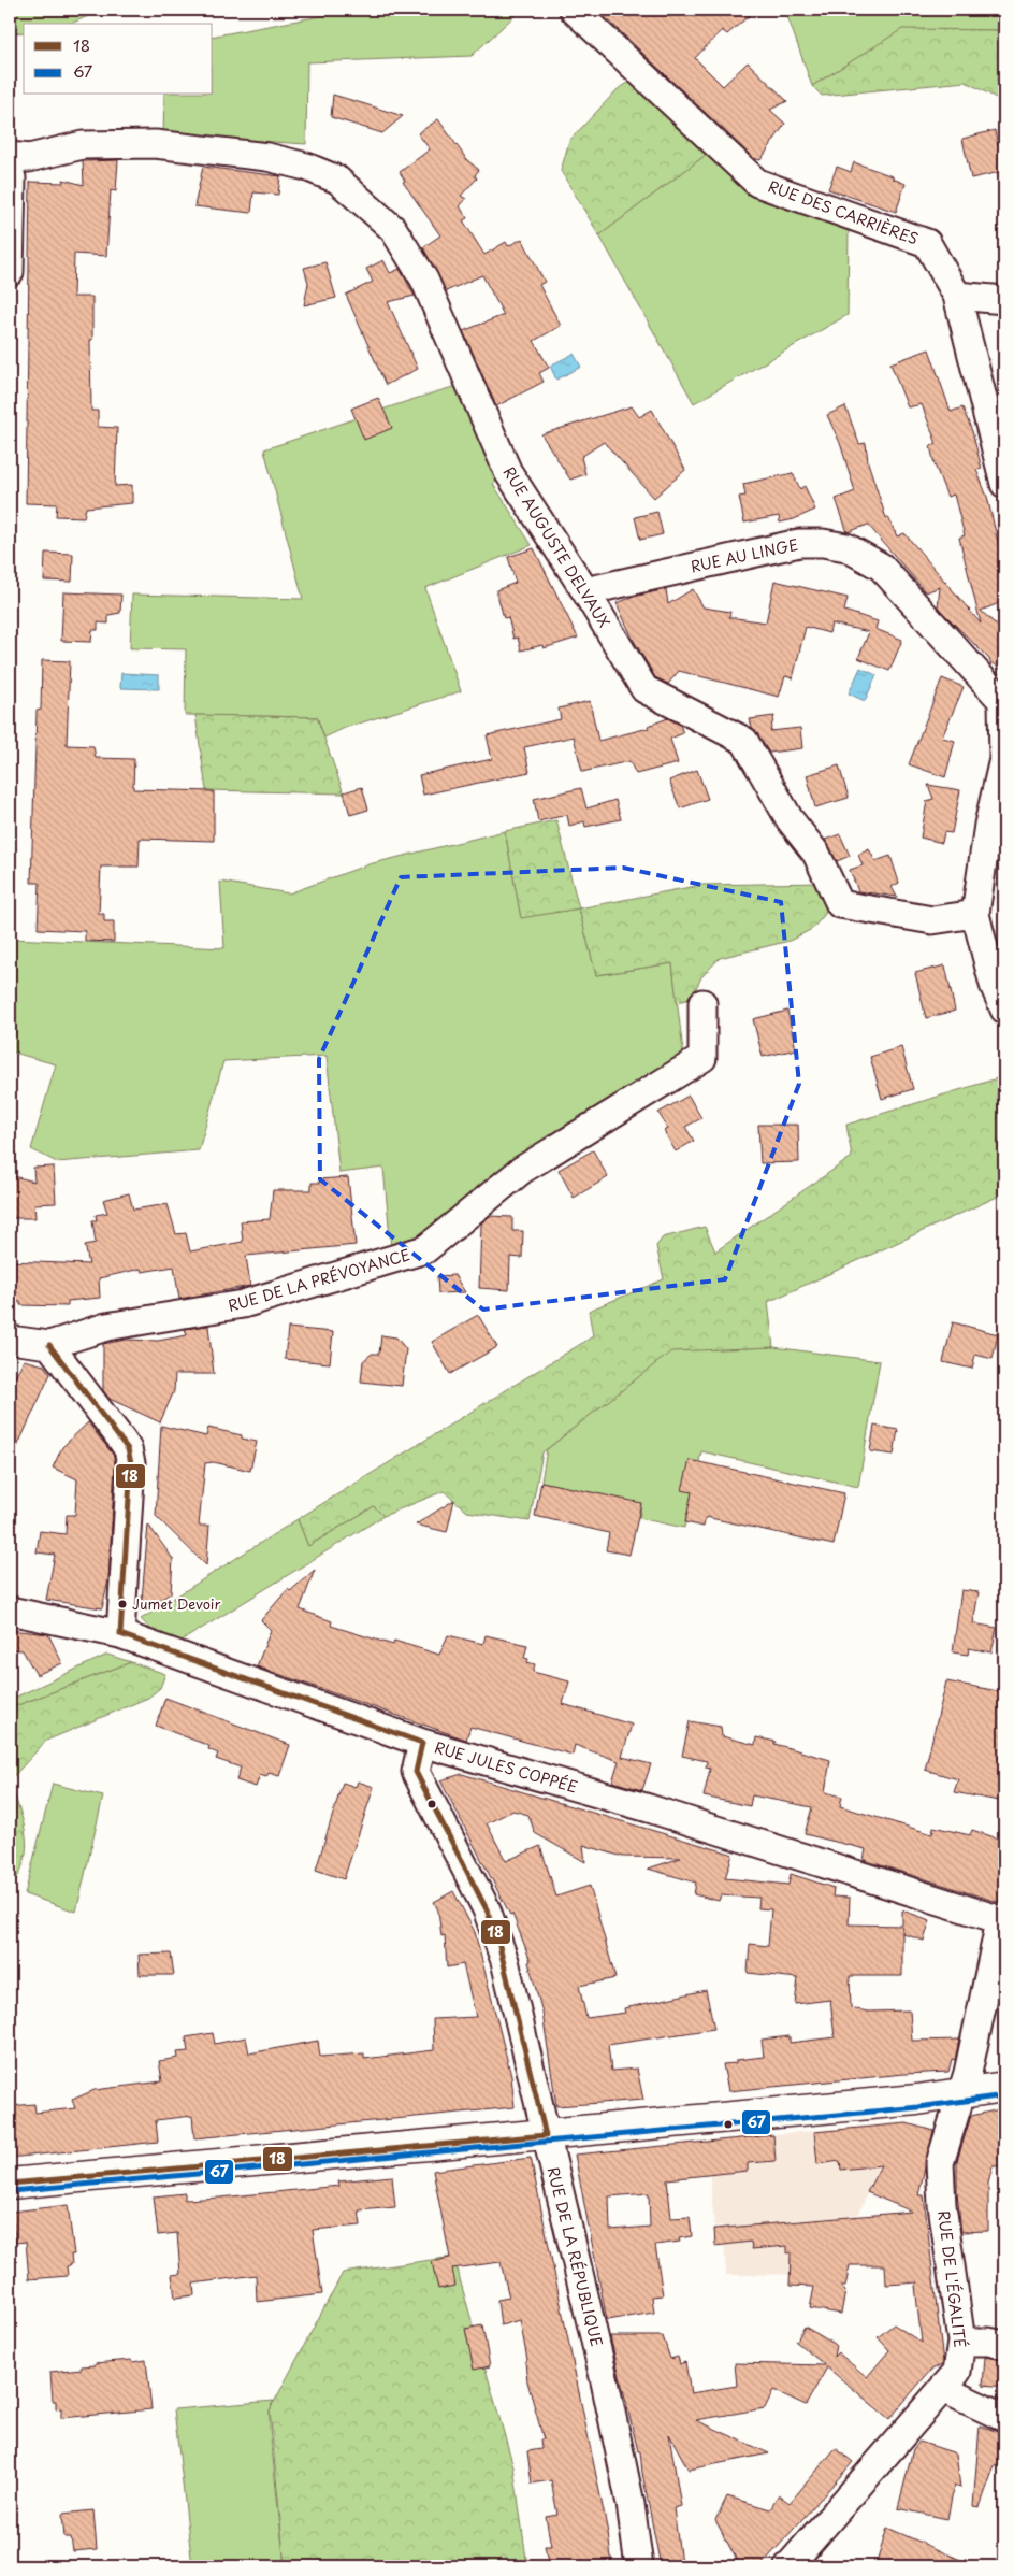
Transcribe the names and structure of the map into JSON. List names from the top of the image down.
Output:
{
  "streets": {
    "street": [
      "RUE DES CARRIÈRES",
      "RUE AUGUSTE DELVAUX",
      "RUE AU LINGE",
      "RUE DE LA PRÉVOYANCE",
      "RUE JULES COPPÉE",
      "RUE DE LA RÉPUBLIQUE",
      "RUE DE L'ÉGALITÉ"
    ]
  },
  "crossings": [
    ["RUE AUGUSTE DELVAUX", "RUE AU LINGE"],
    ["RUE JULES COPPÉE", "RUE DE LA RÉPUBLIQUE"],
    ["RUE JULES COPPÉE", "RUE DE L'ÉGALITÉ"]
  ],
  "places": ["Jumet Devoir"],
  "lines": ["transit line 18", "transit line 67"],
  "legend": ["18", "67"]
}
